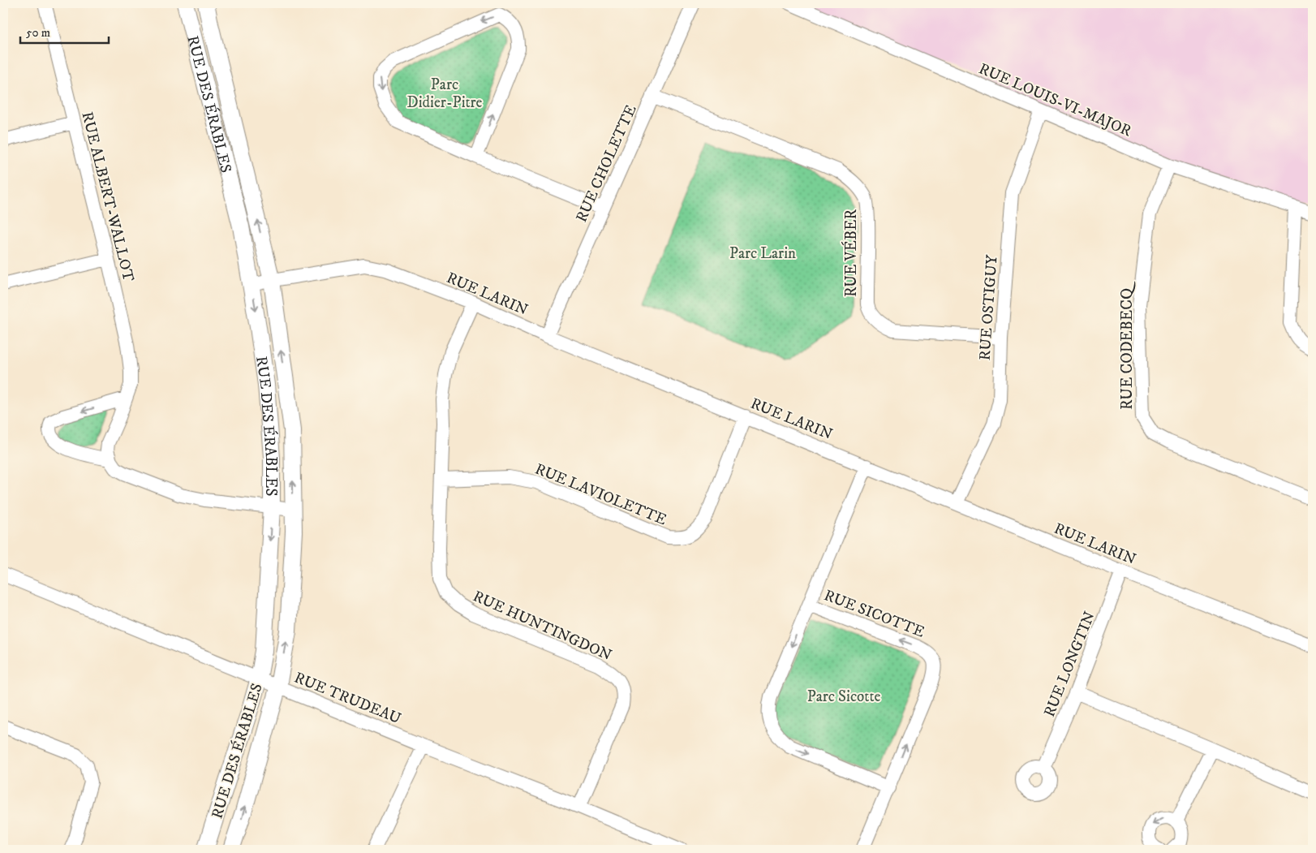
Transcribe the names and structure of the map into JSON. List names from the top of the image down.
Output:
{
  "streets": {
    "street": [
      "RUE LOUIS-VI-MAJOR",
      "RUE DES ÉRABLES",
      "RUE CHOLETTE",
      "RUE ALBERT-WALLOT",
      "RUE VÉBER",
      "RUE LARIN",
      "RUE OSTIGUY",
      "RUE CODEBECQ",
      "RUE LAVIOLETTE",
      "RUE SICOTTE",
      "RUE HUNTINGDON",
      "RUE LONGTIN",
      "RUE TRUDEAU"
    ]
  },
  "crossings": [
    ["RUE LOUIS-VI-MAJOR", "RUE OSTIGUY"],
    ["RUE LOUIS-VI-MAJOR", "RUE CODEBECQ"],
    ["RUE DES ÉRABLES", "RUE LARIN"],
    ["RUE DES ÉRABLES", "RUE TRUDEAU"],
    ["RUE CHOLETTE", "RUE VÉBER"],
    ["RUE CHOLETTE", "RUE LARIN"],
    ["RUE VÉBER", "RUE OSTIGUY"],
    ["RUE LARIN", "RUE OSTIGUY"],
    ["RUE LARIN", "RUE LAVIOLETTE"],
    ["RUE LARIN", "RUE SICOTTE"],
    ["RUE LARIN", "RUE HUNTINGDON"],
    ["RUE LARIN", "RUE LONGTIN"],
    ["RUE LAVIOLETTE", "RUE HUNTINGDON"],
    ["RUE HUNTINGDON", "RUE TRUDEAU"]
  ],
  "parks": ["Parc Didier-Pitre", "Parc Larin", "Parc Sicotte"],
  "scale_bar": "50 m"
}
